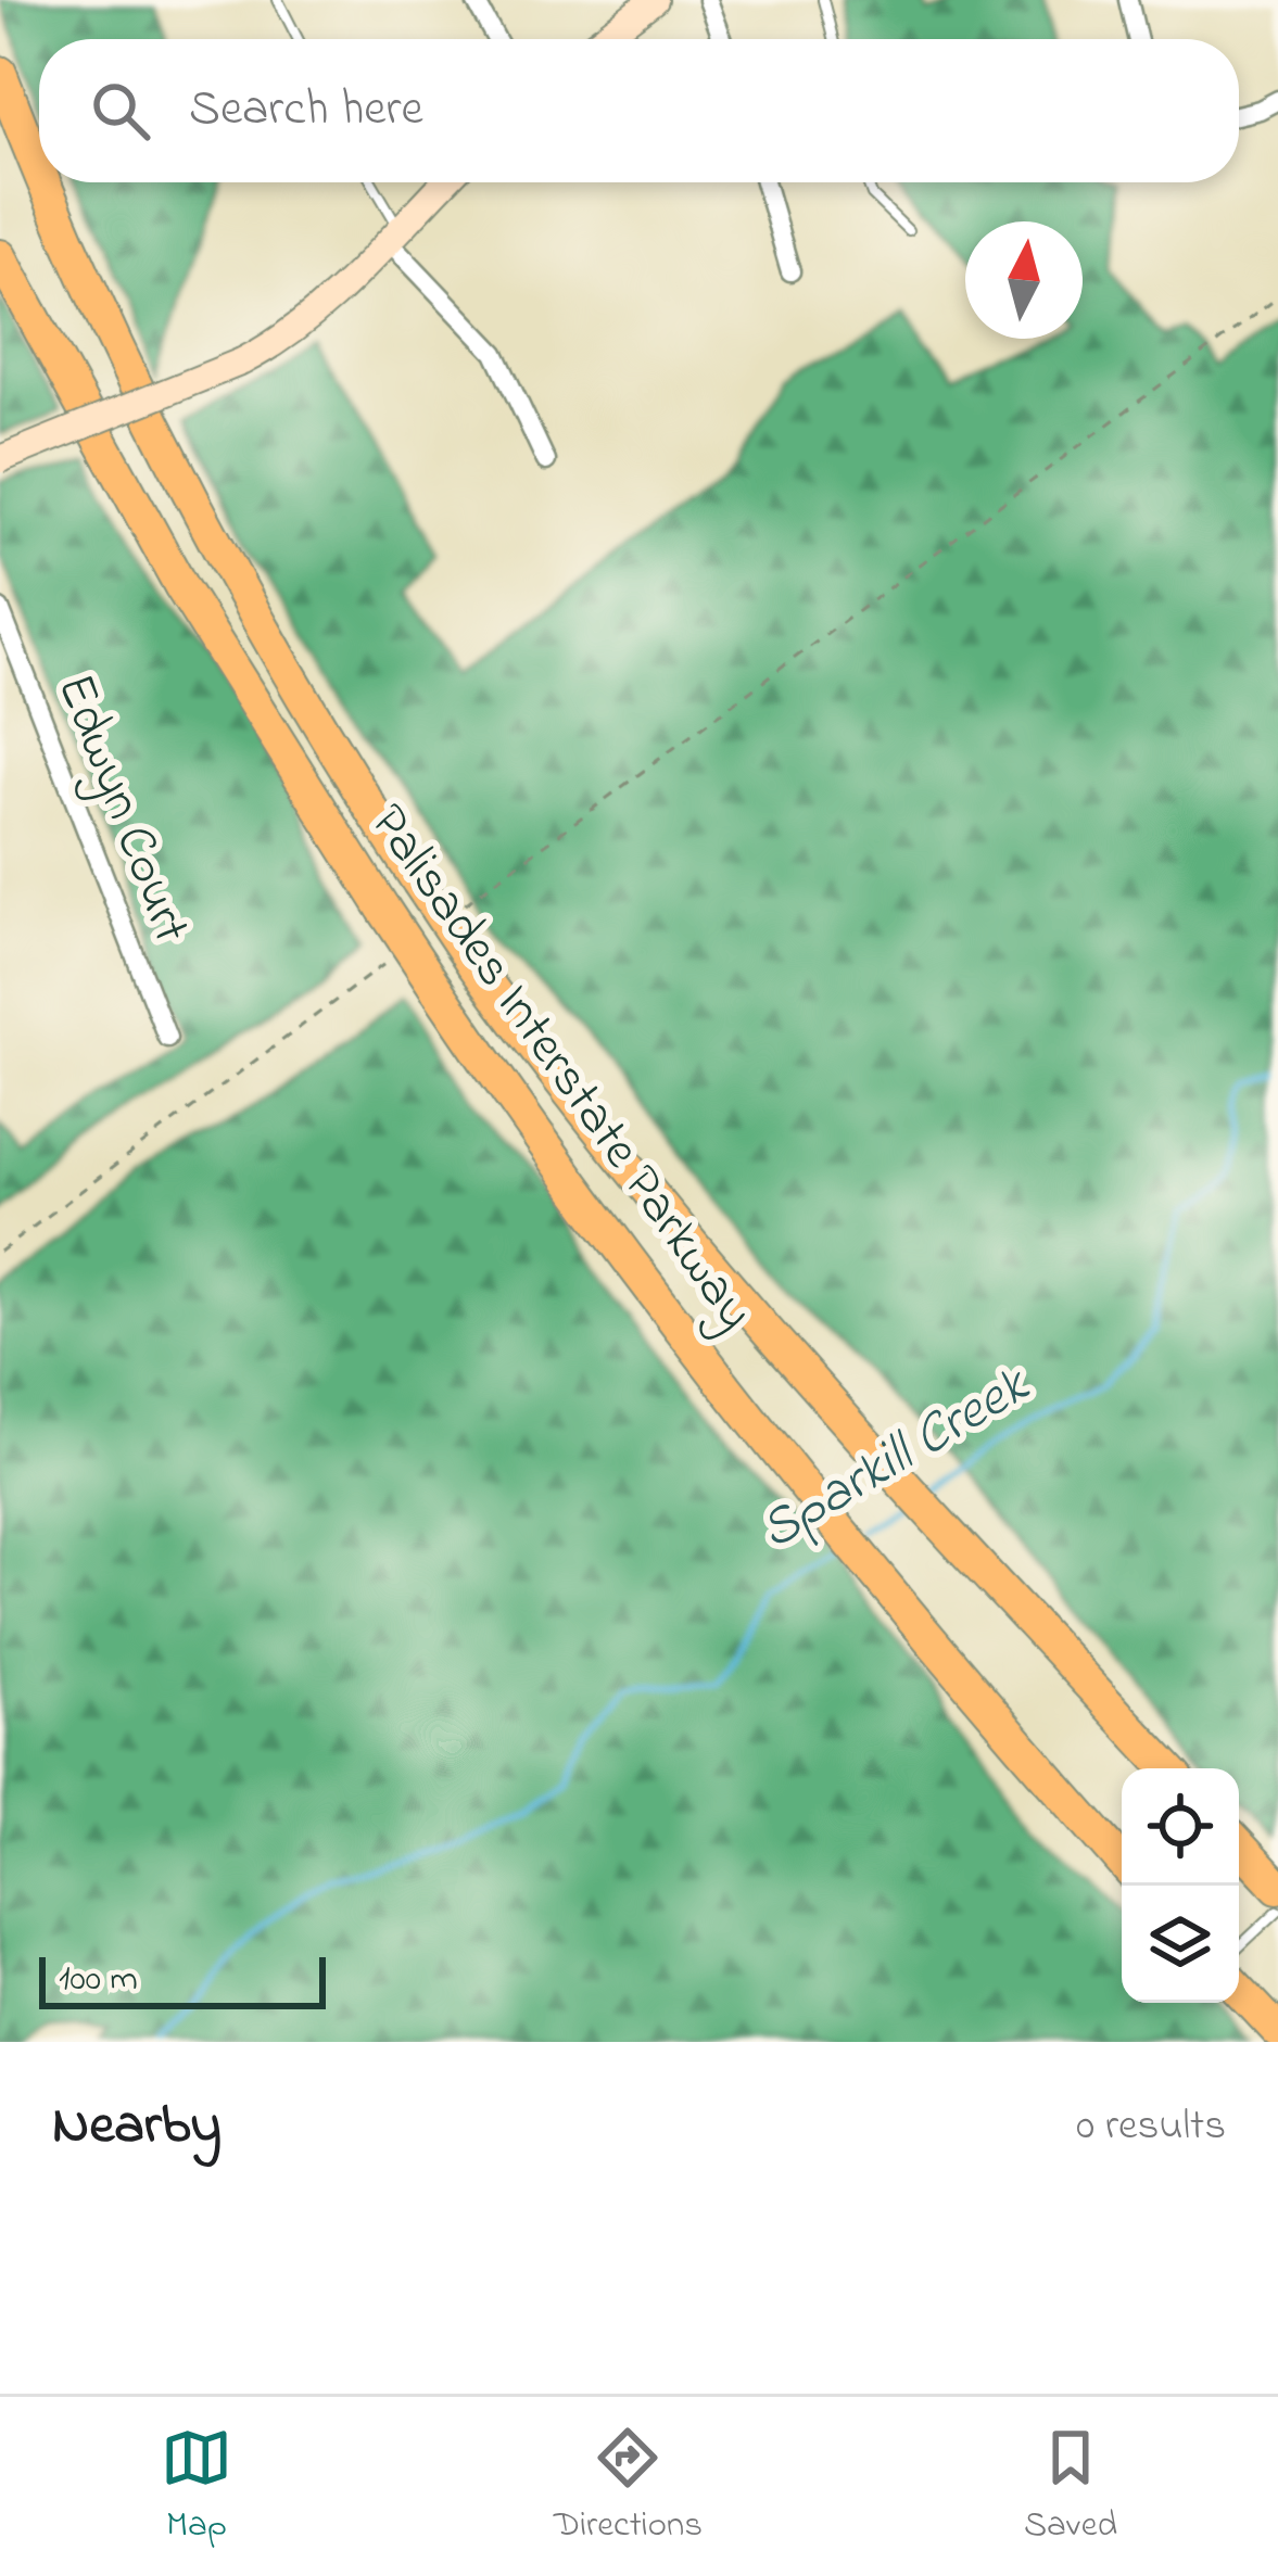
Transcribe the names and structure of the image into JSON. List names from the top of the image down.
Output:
{
  "streets": {
    "highway": ["Palisades Interstate Parkway"],
    "street": ["Edwyn Court"]
  },
  "water": ["Sparkill Creek"],
  "scale_bar": "100 m",
  "north": "top",
  "page": {
    "search": "Search here",
    "scale": "100 m",
    "heading": ["Nearby", "0 results"],
    "nav": ["Map", "Directions", "Saved"]
  }
}
